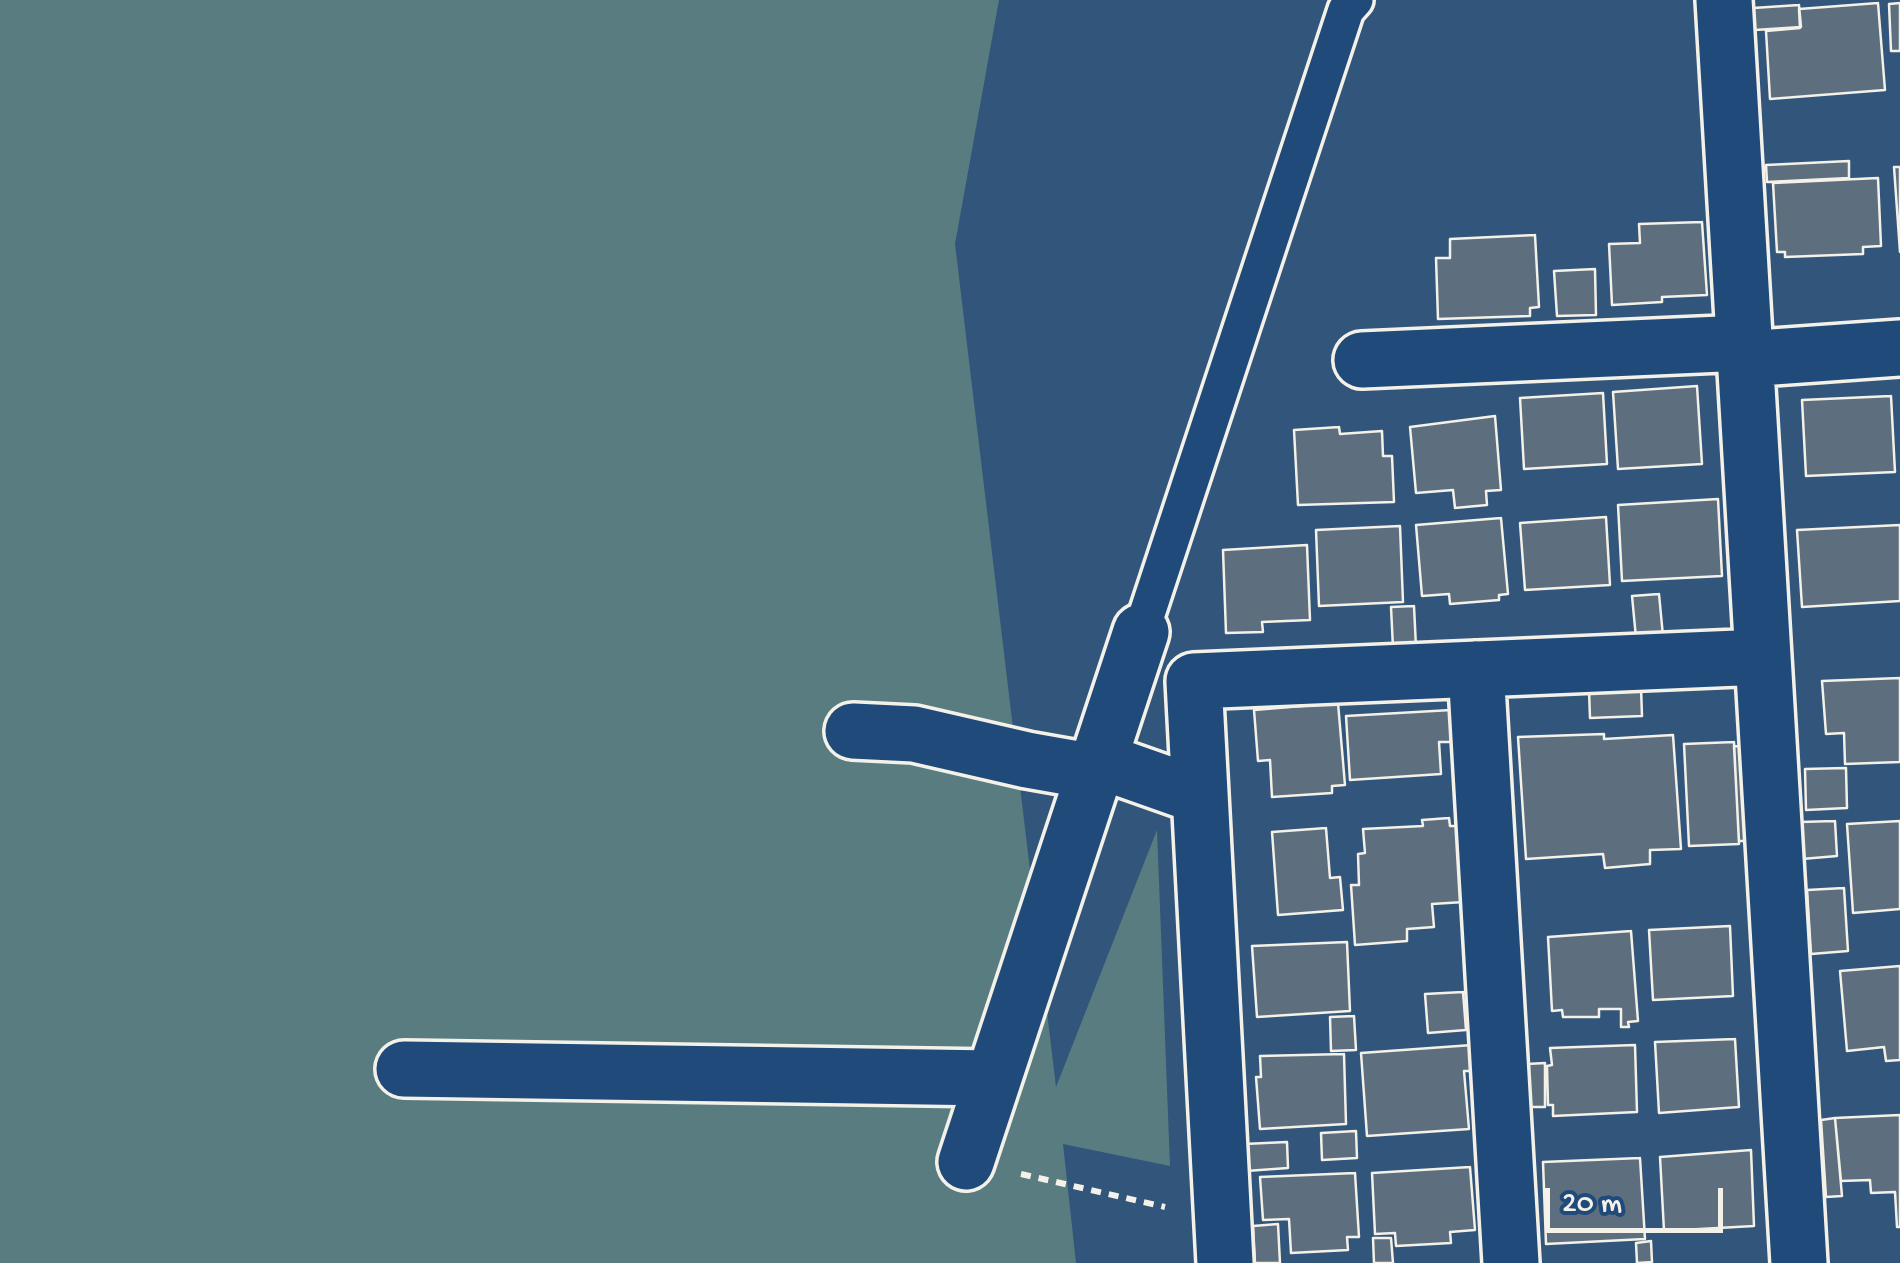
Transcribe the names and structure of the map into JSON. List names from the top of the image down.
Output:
{
  "scale_bar": "20 m"
}
